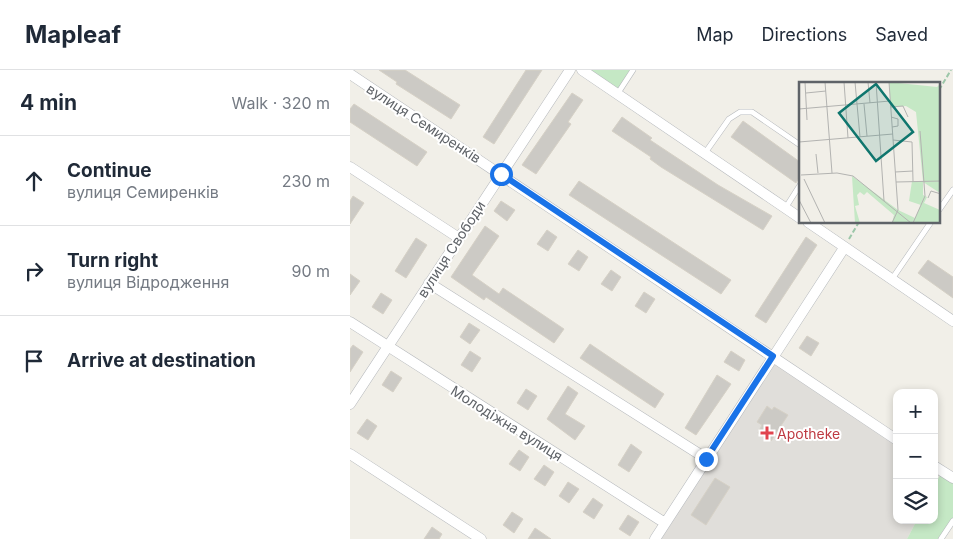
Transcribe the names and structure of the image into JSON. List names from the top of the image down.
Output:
{
  "streets": {
    "street": ["вулиця Семиренків", "вулиця Свободи", "Молодіжна вулиця"]
  },
  "crossings": [
    ["вулиця Семиренків", "вулиця Свободи"],
    ["вулиця Свободи", "Молодіжна вулиця"]
  ],
  "places": {
    "health": ["Apotheke"]
  },
  "page": {
    "header": "Mapleaf",
    "nav": ["Map", "Directions", "Saved"],
    "heading": ["4 min", "Walk · 320 m"],
    "list": [
      ["Continue", "вулиця Семиренків", "230 m"],
      ["Turn right", "вулиця Відродження", "90 m"],
      "Arrive at destination"
    ],
    "map_buttons": ["+", "−"]
  }
}
